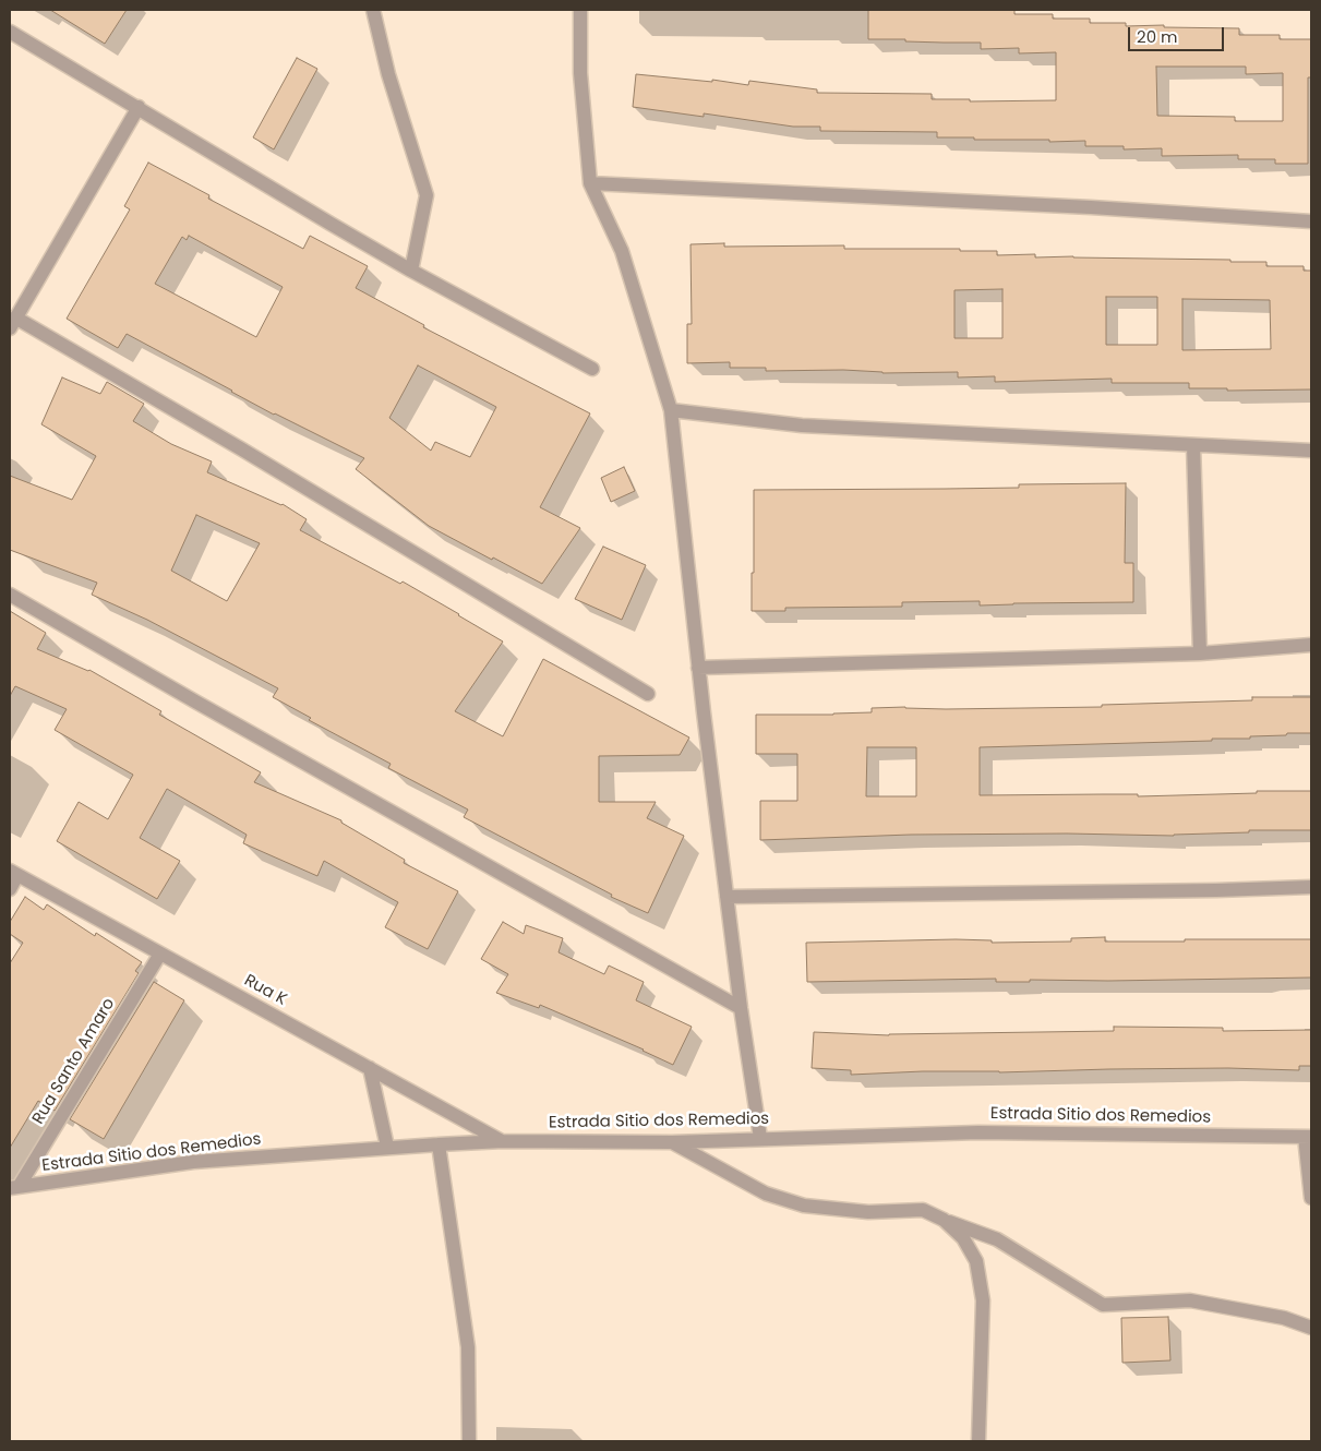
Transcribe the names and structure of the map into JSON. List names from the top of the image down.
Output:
{
  "streets": {
    "street": ["Rua K", "Rua Santo Amaro", "Estrada Sitio dos Remedios"]
  },
  "crossings": [
    ["Rua K", "Rua Santo Amaro"],
    ["Rua K", "Estrada Sitio dos Remedios"],
    ["Rua Santo Amaro", "Estrada Sitio dos Remedios"]
  ],
  "scale_bar": "20 m"
}
